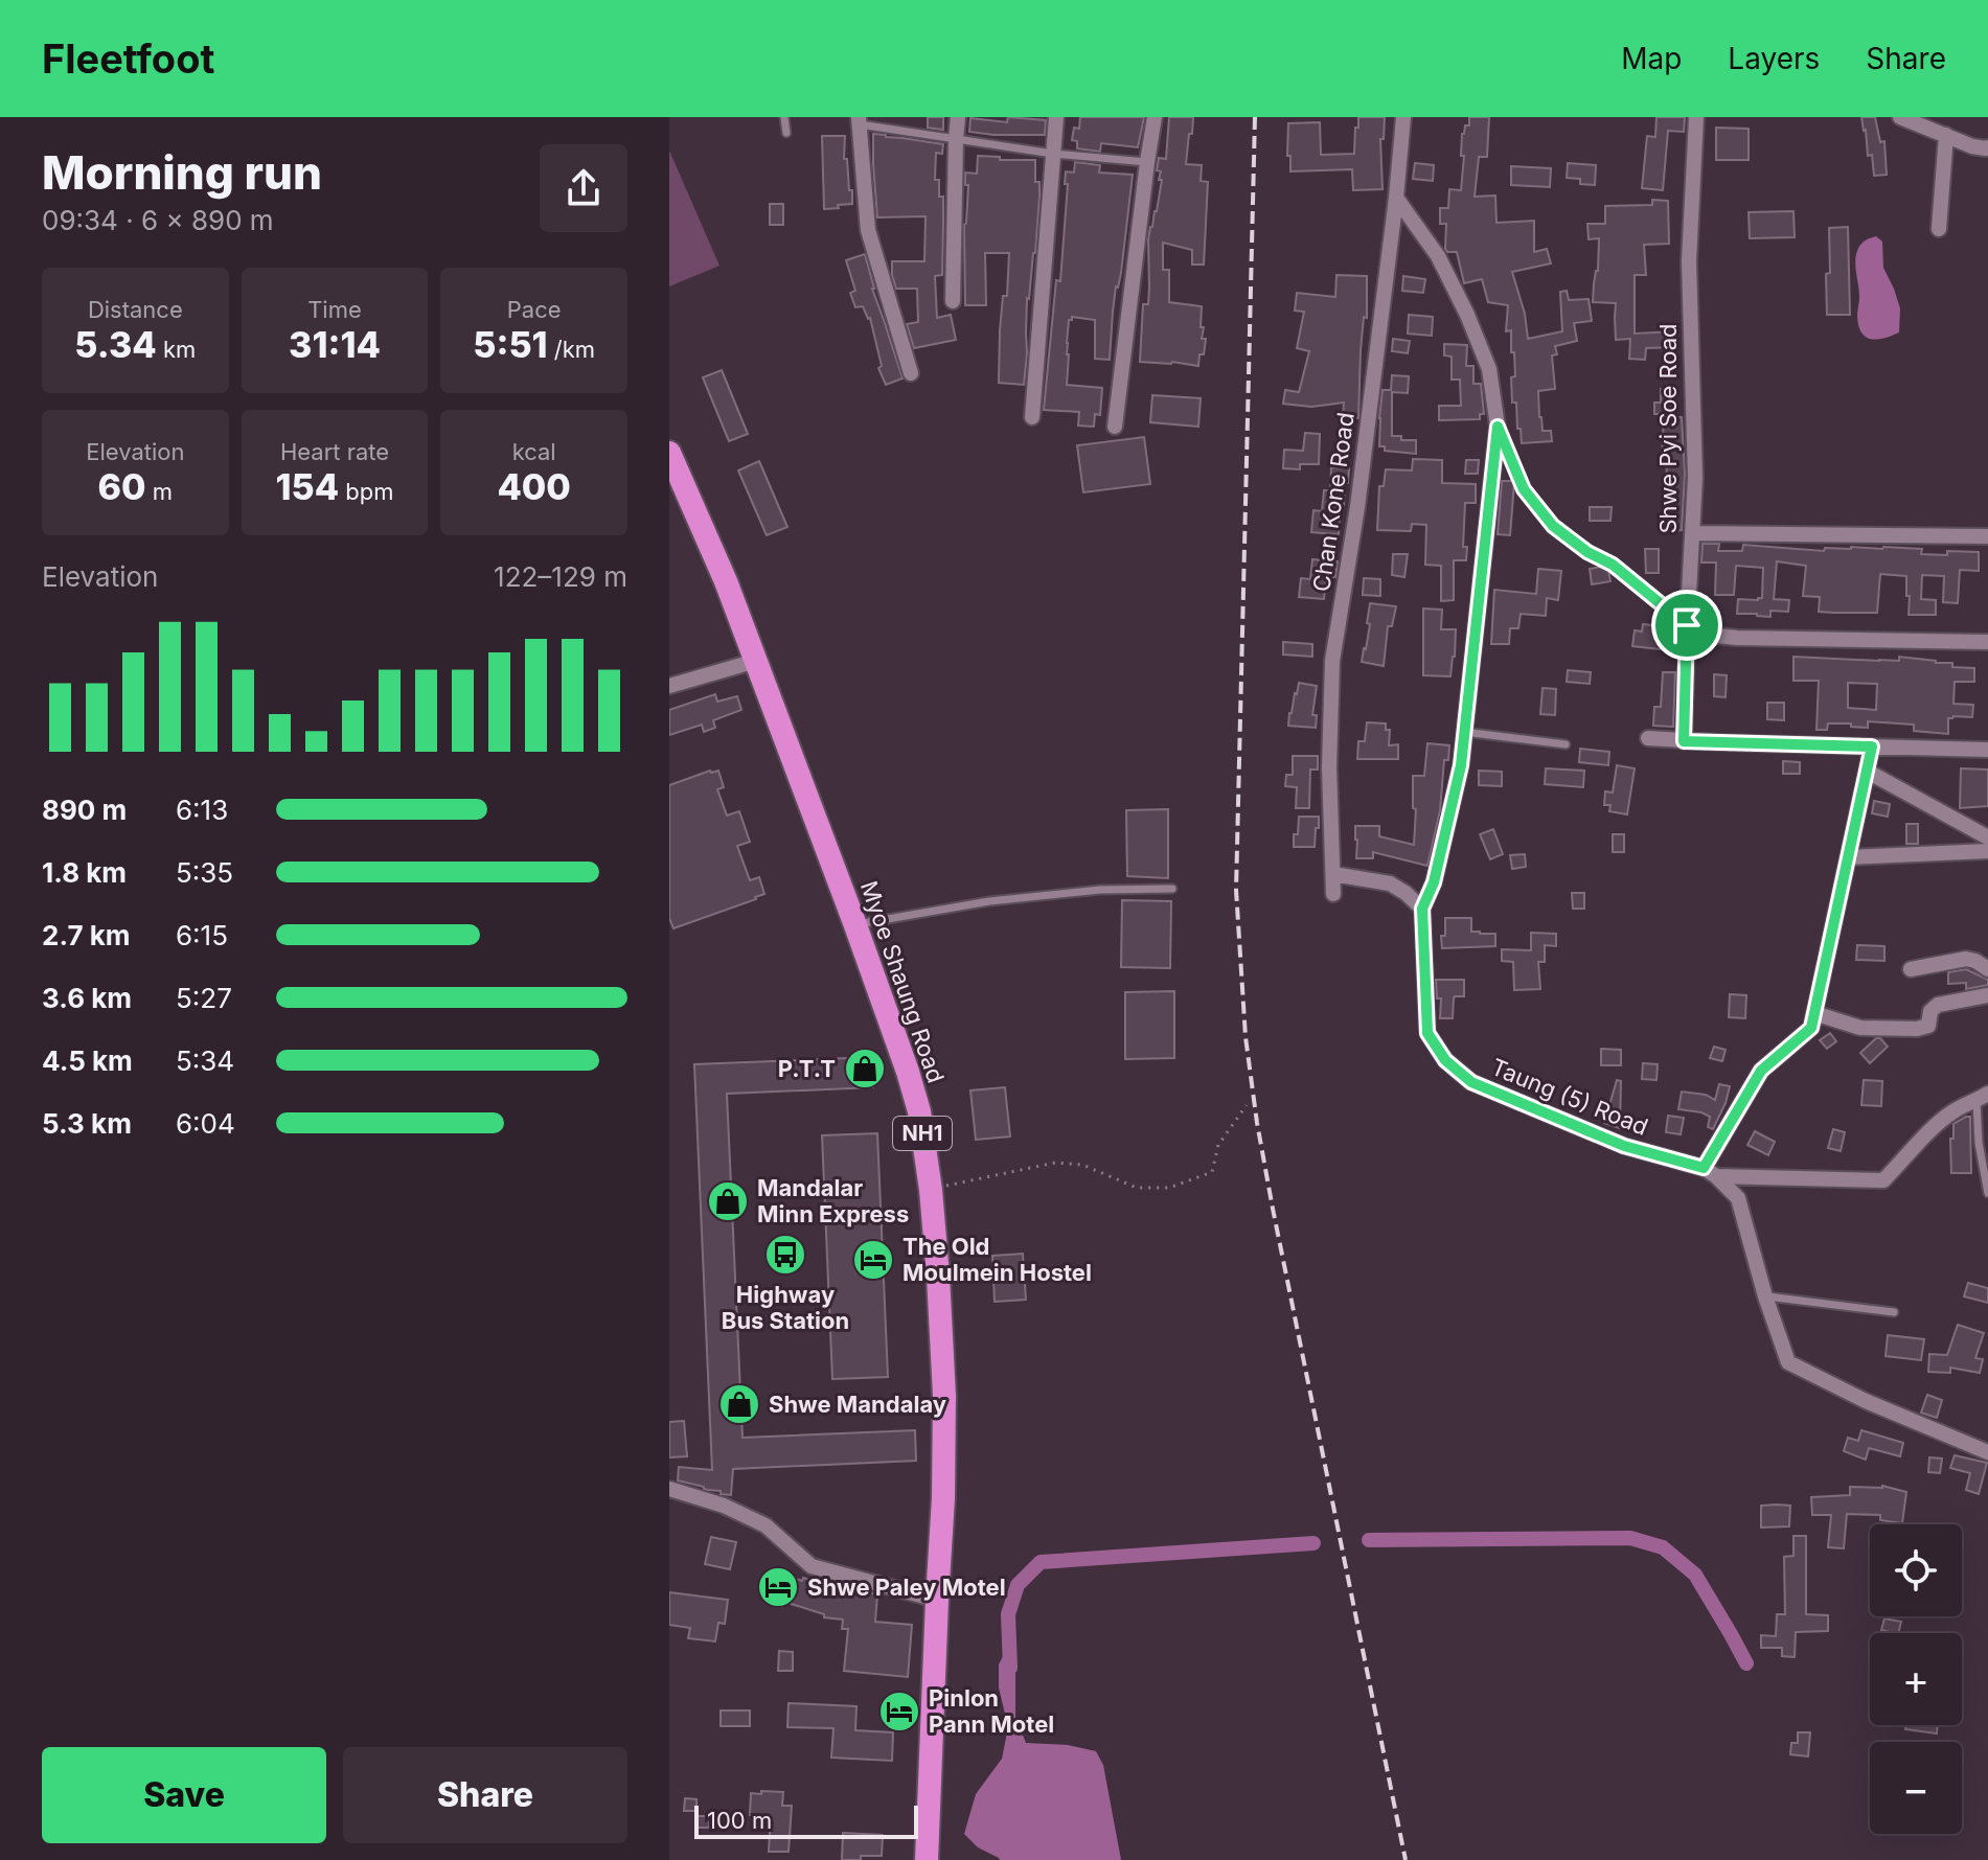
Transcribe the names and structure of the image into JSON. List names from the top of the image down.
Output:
{
  "streets": {
    "highway": ["Myoe Shaung Road", "NH1"],
    "street": ["Shwe Pyi Soe Road", "Chan Kone Road", "Taung (5) Road"]
  },
  "places": {
    "shop": ["P.T.T", "Mandalar Minn Express", "Shwe Mandalay"],
    "bus stop": ["Highway Bus Station"],
    "hotel": ["The Old Moulmein Hostel", "Shwe Paley Motel", "Pinlon Pann Motel"]
  },
  "scale_bar": "100 m",
  "page": {
    "header": "Fleetfoot",
    "nav": ["Map", "Layers", "Share"],
    "heading": ["Morning run", "09:34 · 6 × 890 m"],
    "stats": [
      ["Distance", "5.34 km"],
      ["Time", "31:14"],
      ["Pace", "5:51 /km"],
      ["Elevation", "60 m"],
      ["Heart rate", "154 bpm"],
      ["kcal", "400"]
    ],
    "chart": ["Elevation", "122–129 m"],
    "list": [
      {
        "name": "890 m",
        "note": "6:13"
      },
      {
        "name": "1.8 km",
        "note": "5:35"
      },
      {
        "name": "2.7 km",
        "note": "6:15"
      },
      {
        "name": "3.6 km",
        "note": "5:27"
      },
      {
        "name": "4.5 km",
        "note": "5:34"
      },
      {
        "name": "5.3 km",
        "note": "6:04"
      }
    ],
    "map_buttons": ["+", "−"],
    "buttons": ["Save", "Share"],
    "scale": "100 m"
  }
}
